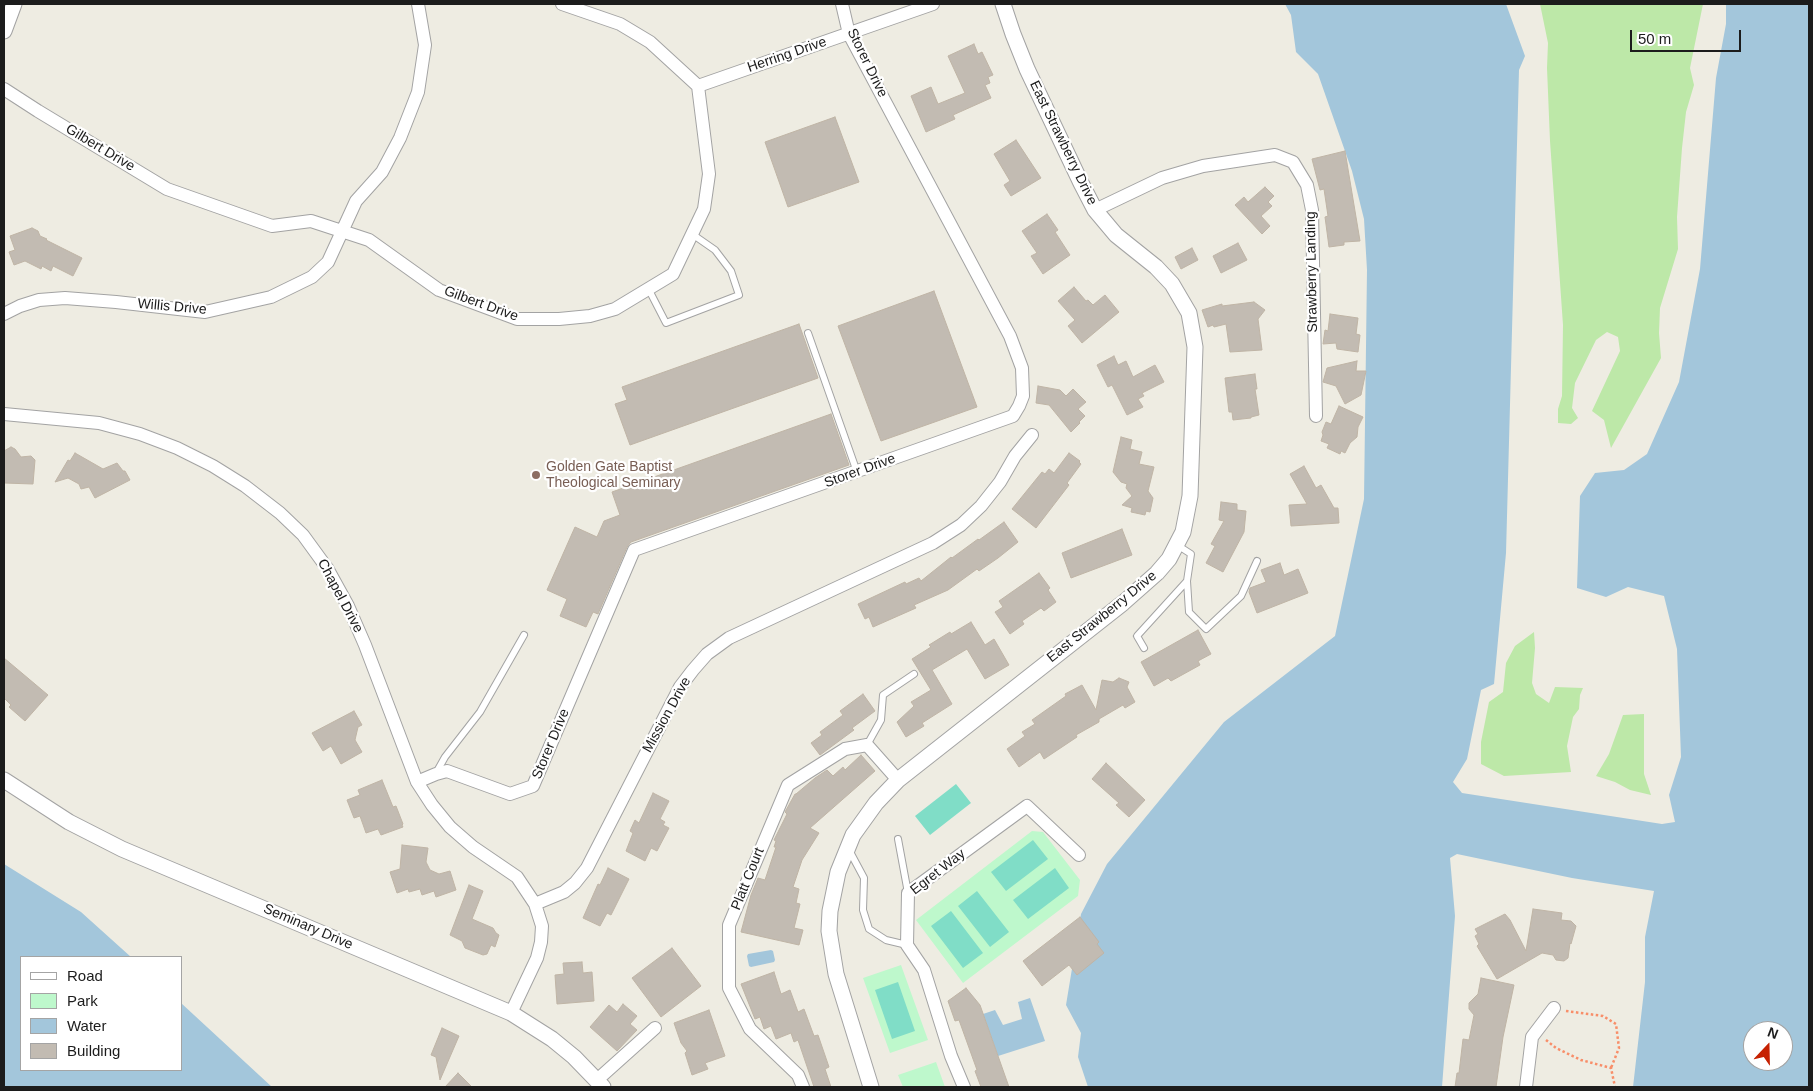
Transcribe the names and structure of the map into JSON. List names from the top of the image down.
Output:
{
  "streets": {
    "street": [
      "Herring Drive",
      "Storer Drive",
      "East Strawberry Drive",
      "Gilbert Drive",
      "Strawberry Landing",
      "Willis Drive",
      "Chapel Drive",
      "Mission Drive",
      "Egret Way",
      "Platt Court",
      "Seminary Drive"
    ]
  },
  "crossings": [
    ["Herring Drive", "Storer Drive"],
    ["Herring Drive", "Gilbert Drive"],
    ["Storer Drive", "Chapel Drive"],
    ["East Strawberry Drive", "Strawberry Landing"],
    ["Gilbert Drive", "Willis Drive"],
    ["Chapel Drive", "Mission Drive"]
  ],
  "places": ["Golden Gate Baptist Theological Seminary"],
  "legend": [
    "Road",
    "Park",
    "Water",
    "Building"
  ],
  "scale_bar": "50 m",
  "north": "top"
}
